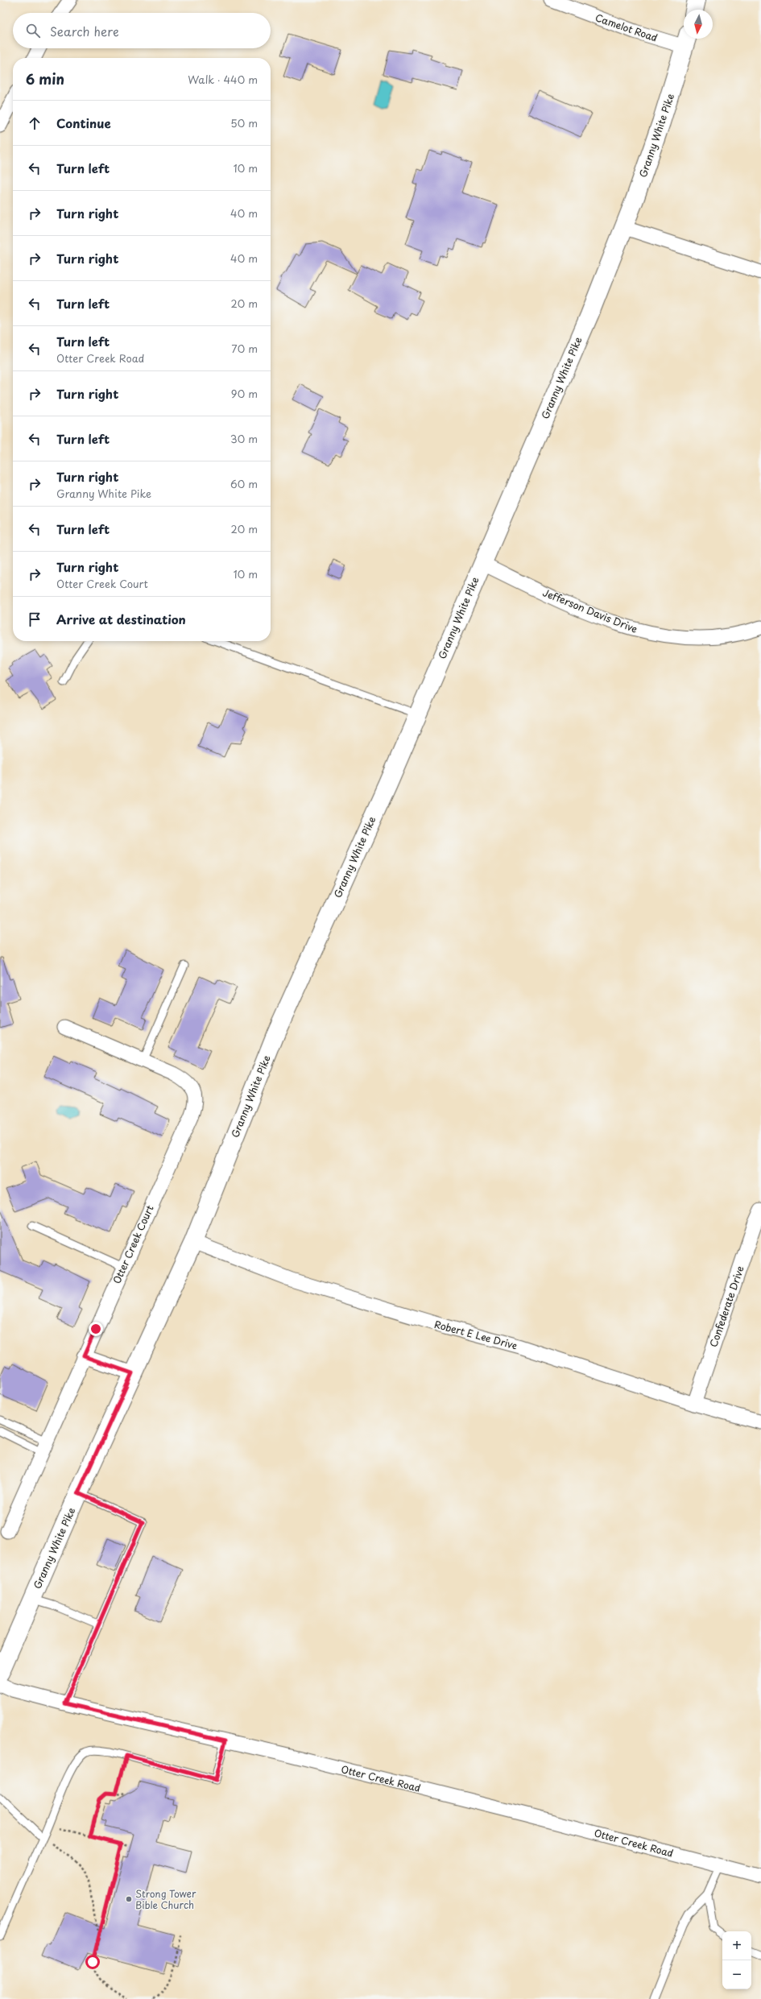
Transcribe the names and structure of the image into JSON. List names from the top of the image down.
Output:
{
  "streets": {
    "main road": ["Granny White Pike"],
    "street": [
      "Camelot Road",
      "Jefferson Davis Drive",
      "Otter Creek Court",
      "Confederate Drive",
      "Robert E Lee Drive",
      "Otter Creek Road"
    ]
  },
  "crossings": [
    ["Camelot Road", "Granny White Pike"],
    ["Granny White Pike", "Jefferson Davis Drive"],
    ["Granny White Pike", "Robert E Lee Drive"],
    ["Confederate Drive", "Robert E Lee Drive"]
  ],
  "places": ["Strong Tower Bible Church"],
  "north": "bottom",
  "page": {
    "search": "Search here",
    "heading": ["6 min", "Walk · 440 m"],
    "list": [
      ["Continue", "50 m"],
      ["Turn left", "10 m"],
      ["Turn right", "40 m"],
      ["Turn right", "40 m"],
      ["Turn left", "20 m"],
      ["Turn left", "Otter Creek Road", "70 m"],
      ["Turn right", "90 m"],
      ["Turn left", "30 m"],
      ["Turn right", "Granny White Pike", "60 m"],
      ["Turn left", "20 m"],
      ["Turn right", "Otter Creek Court", "10 m"],
      "Arrive at destination"
    ],
    "map_buttons": ["+", "−"]
  }
}
